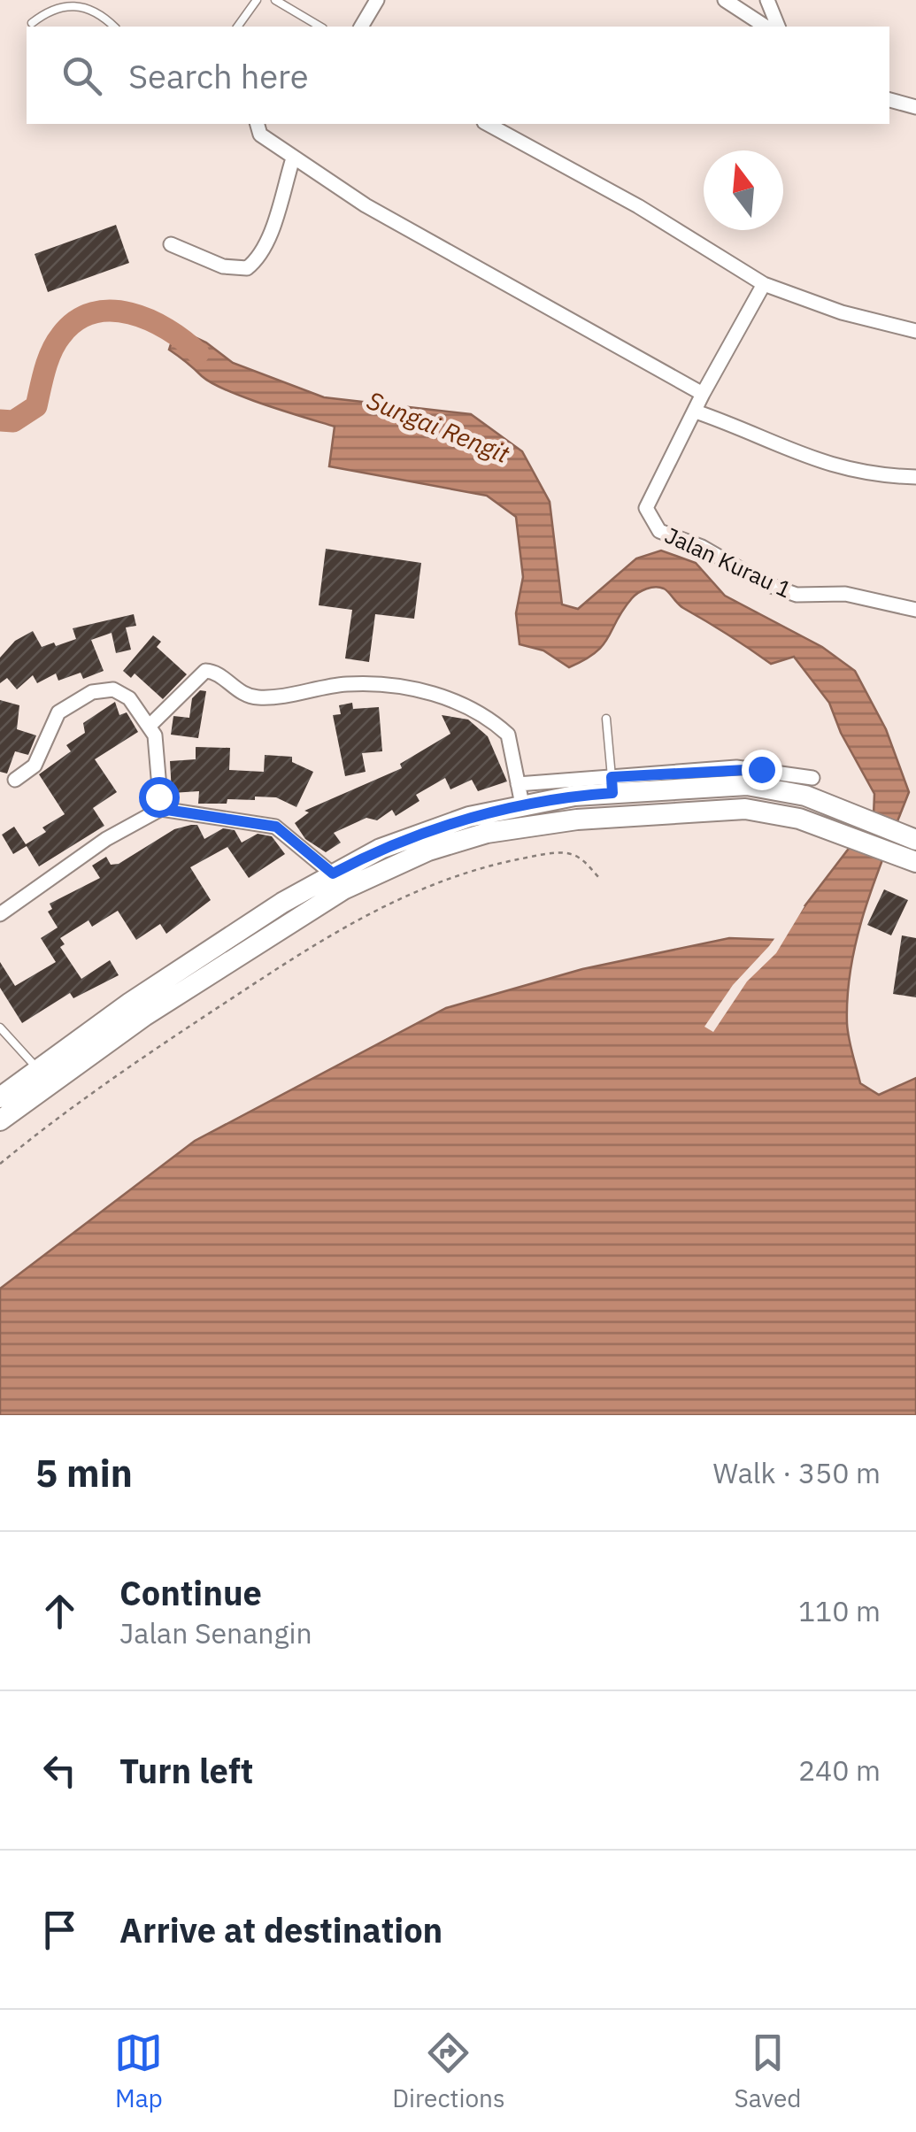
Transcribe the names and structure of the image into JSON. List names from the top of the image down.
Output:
{
  "streets": {
    "street": ["Jalan Kurau 1"]
  },
  "water": ["Sungai Rengit"],
  "north": "top",
  "page": {
    "search": "Search here",
    "heading": ["5 min", "Walk · 350 m"],
    "list": [
      ["Continue", "Jalan Senangin", "110 m"],
      ["Turn left", "240 m"],
      "Arrive at destination"
    ],
    "nav": ["Map", "Directions", "Saved"]
  }
}
